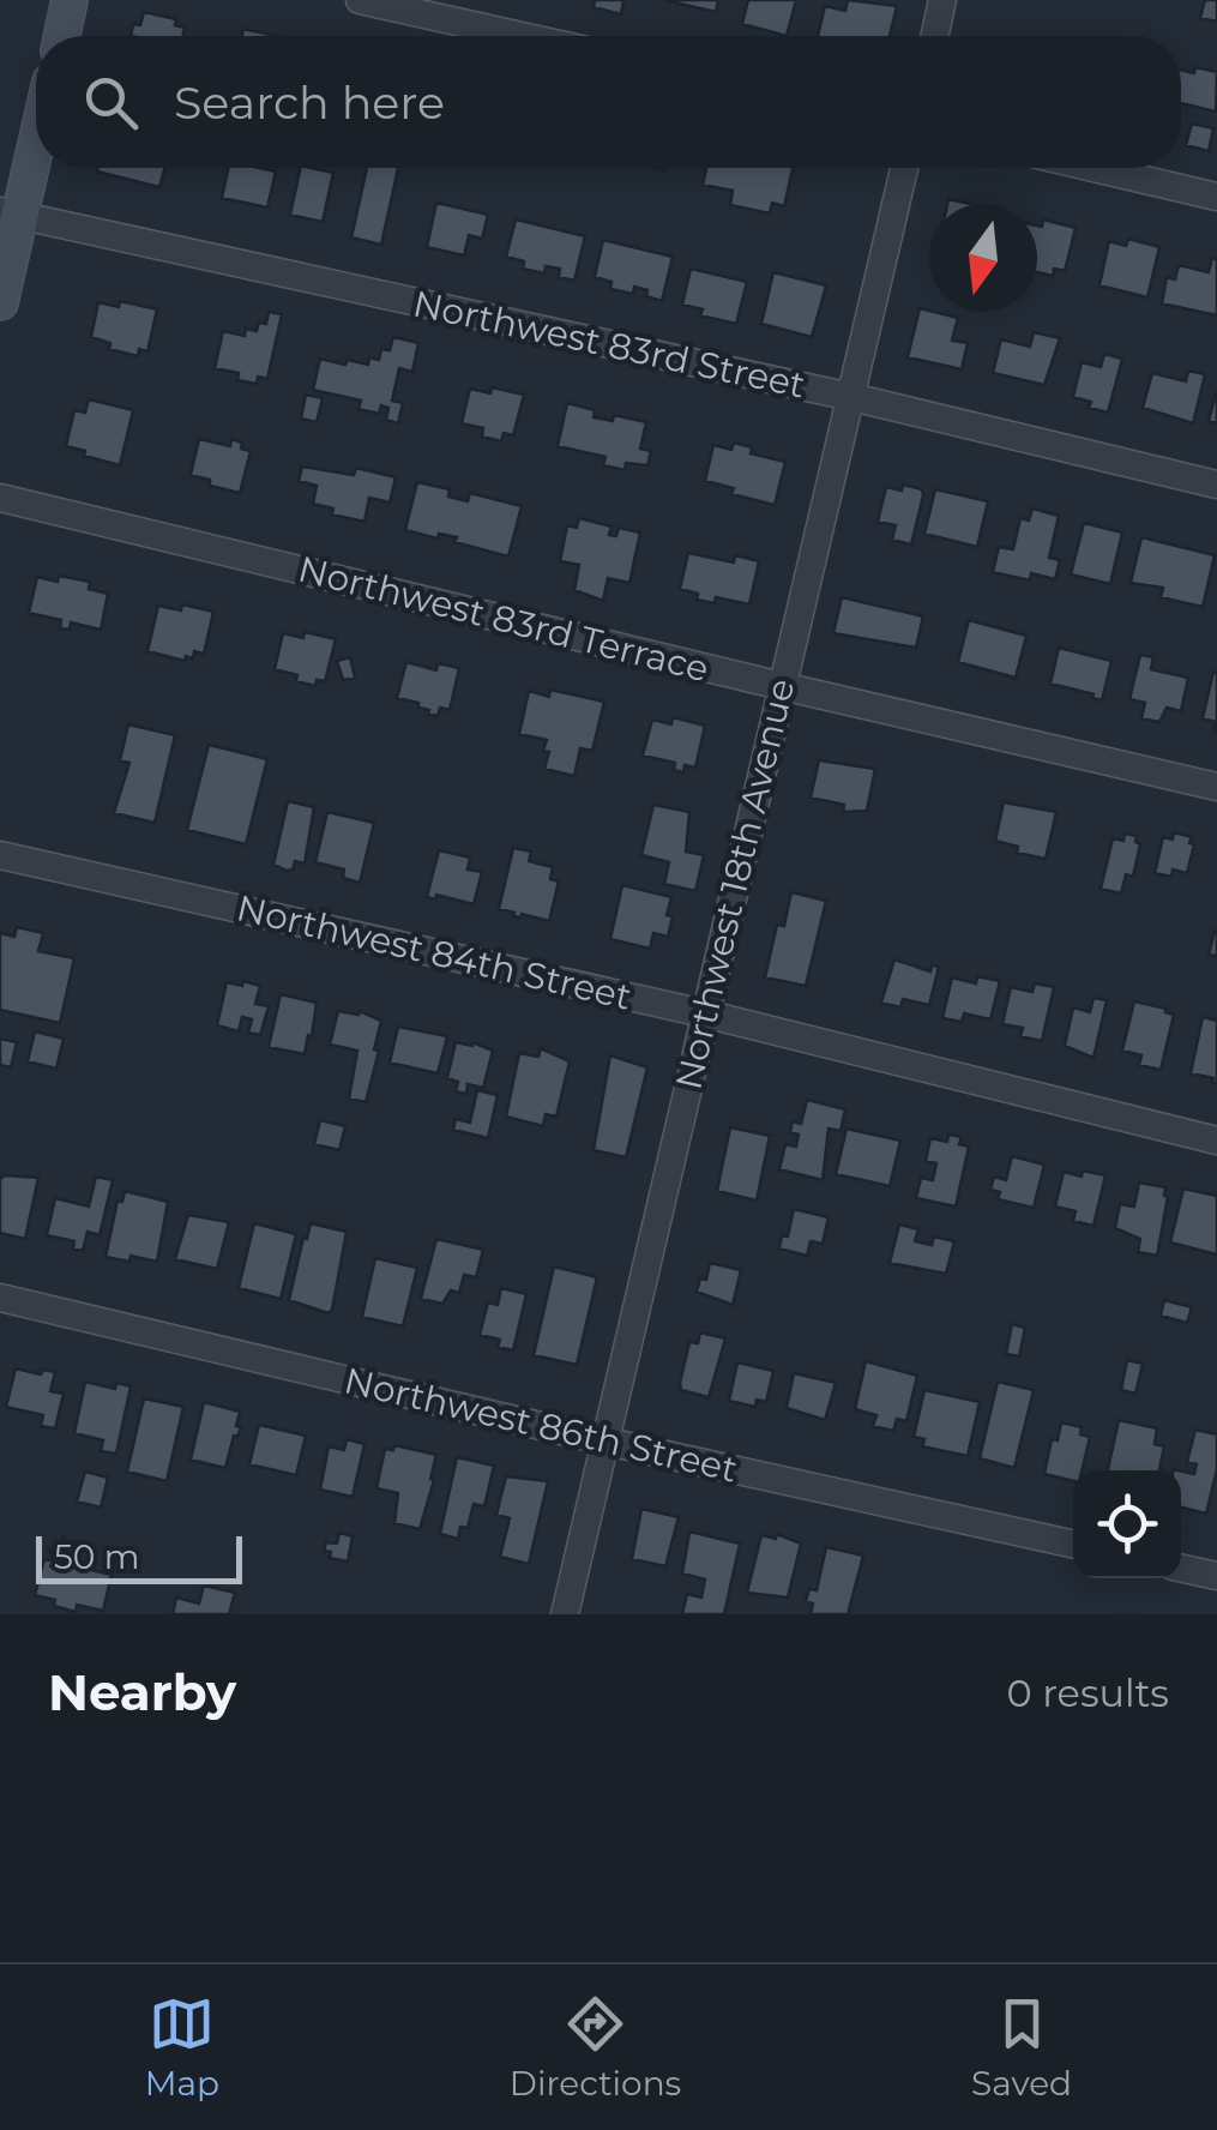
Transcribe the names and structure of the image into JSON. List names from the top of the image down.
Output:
{
  "streets": {
    "street": [
      "Northwest 83rd Street",
      "Northwest 83rd Terrace",
      "Northwest 18th Avenue",
      "Northwest 84th Street",
      "Northwest 86th Street"
    ]
  },
  "crossings": [
    ["Northwest 83rd Street", "Northwest 18th Avenue"],
    ["Northwest 83rd Terrace", "Northwest 18th Avenue"],
    ["Northwest 18th Avenue", "Northwest 84th Street"],
    ["Northwest 18th Avenue", "Northwest 86th Street"]
  ],
  "scale_bar": "50 m",
  "north": "bottom",
  "page": {
    "search": "Search here",
    "scale": "50 m",
    "heading": ["Nearby", "0 results"],
    "nav": ["Map", "Directions", "Saved"]
  }
}
